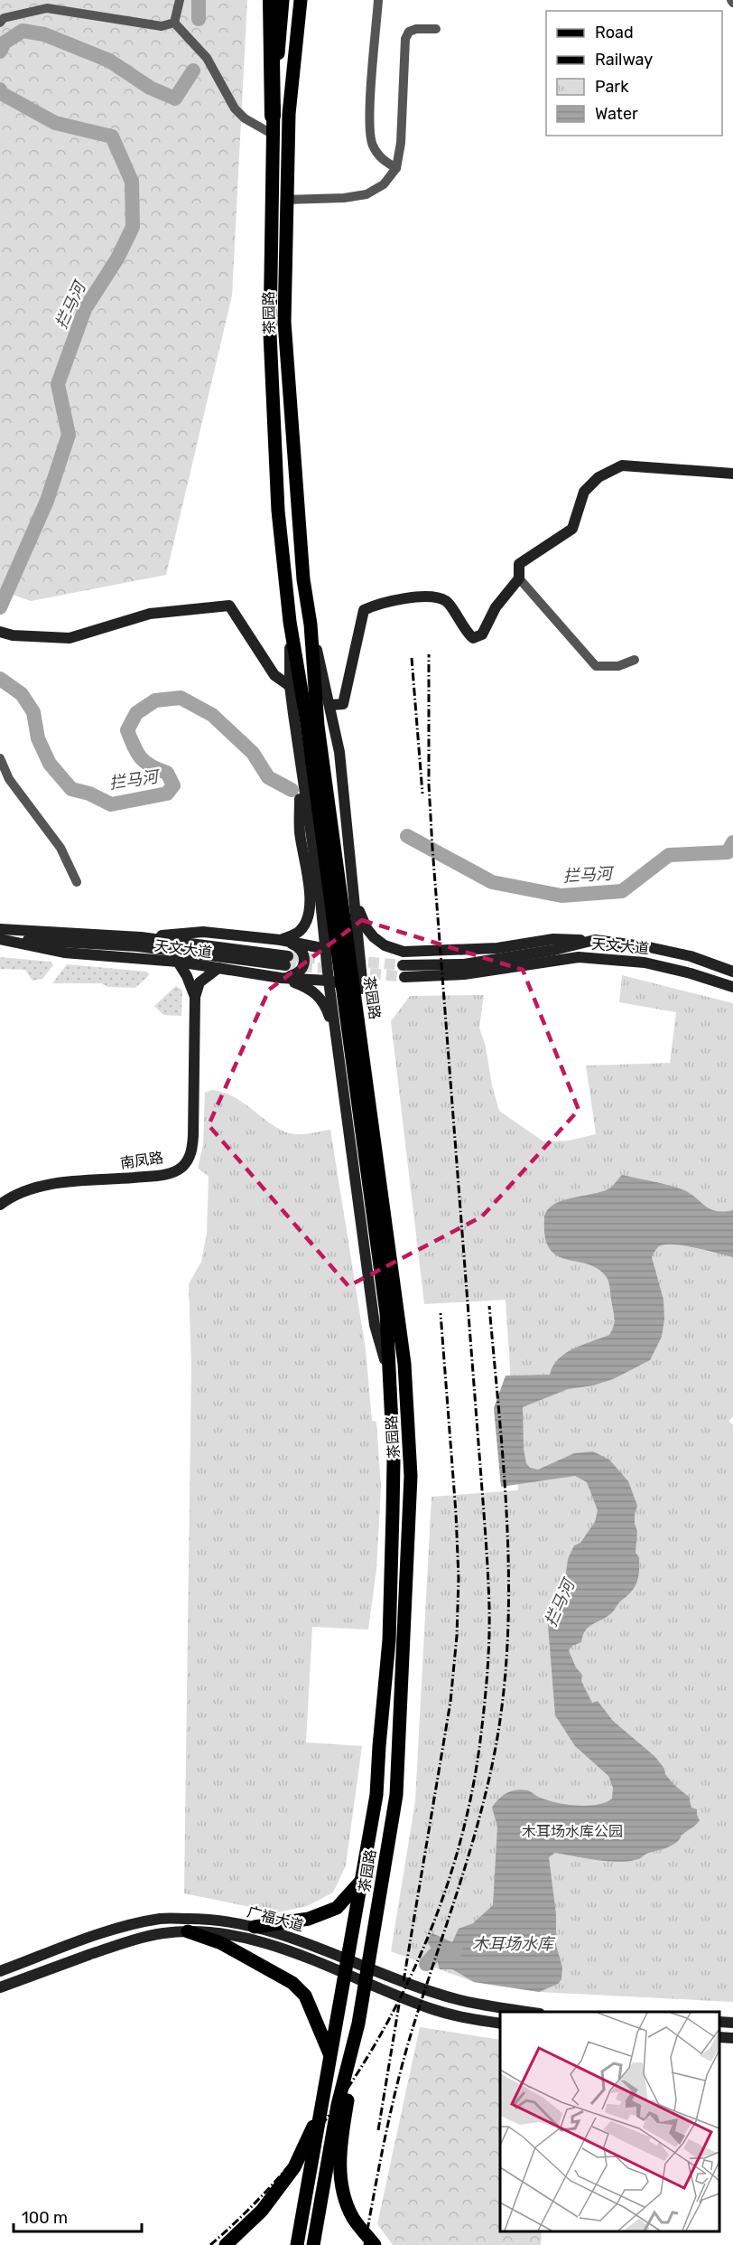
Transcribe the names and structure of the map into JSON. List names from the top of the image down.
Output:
{
  "streets": {
    "main road": ["茶园路"],
    "street": ["天文大道", "南凤路", "广福大道"]
  },
  "crossings": [
    ["茶园路", "天文大道"]
  ],
  "water": ["拦马河", "木耳场水库"],
  "parks": ["木耳场水库公园"],
  "legend": [
    "Road",
    "Railway",
    "Park",
    "Water"
  ],
  "scale_bar": "100 m"
}
